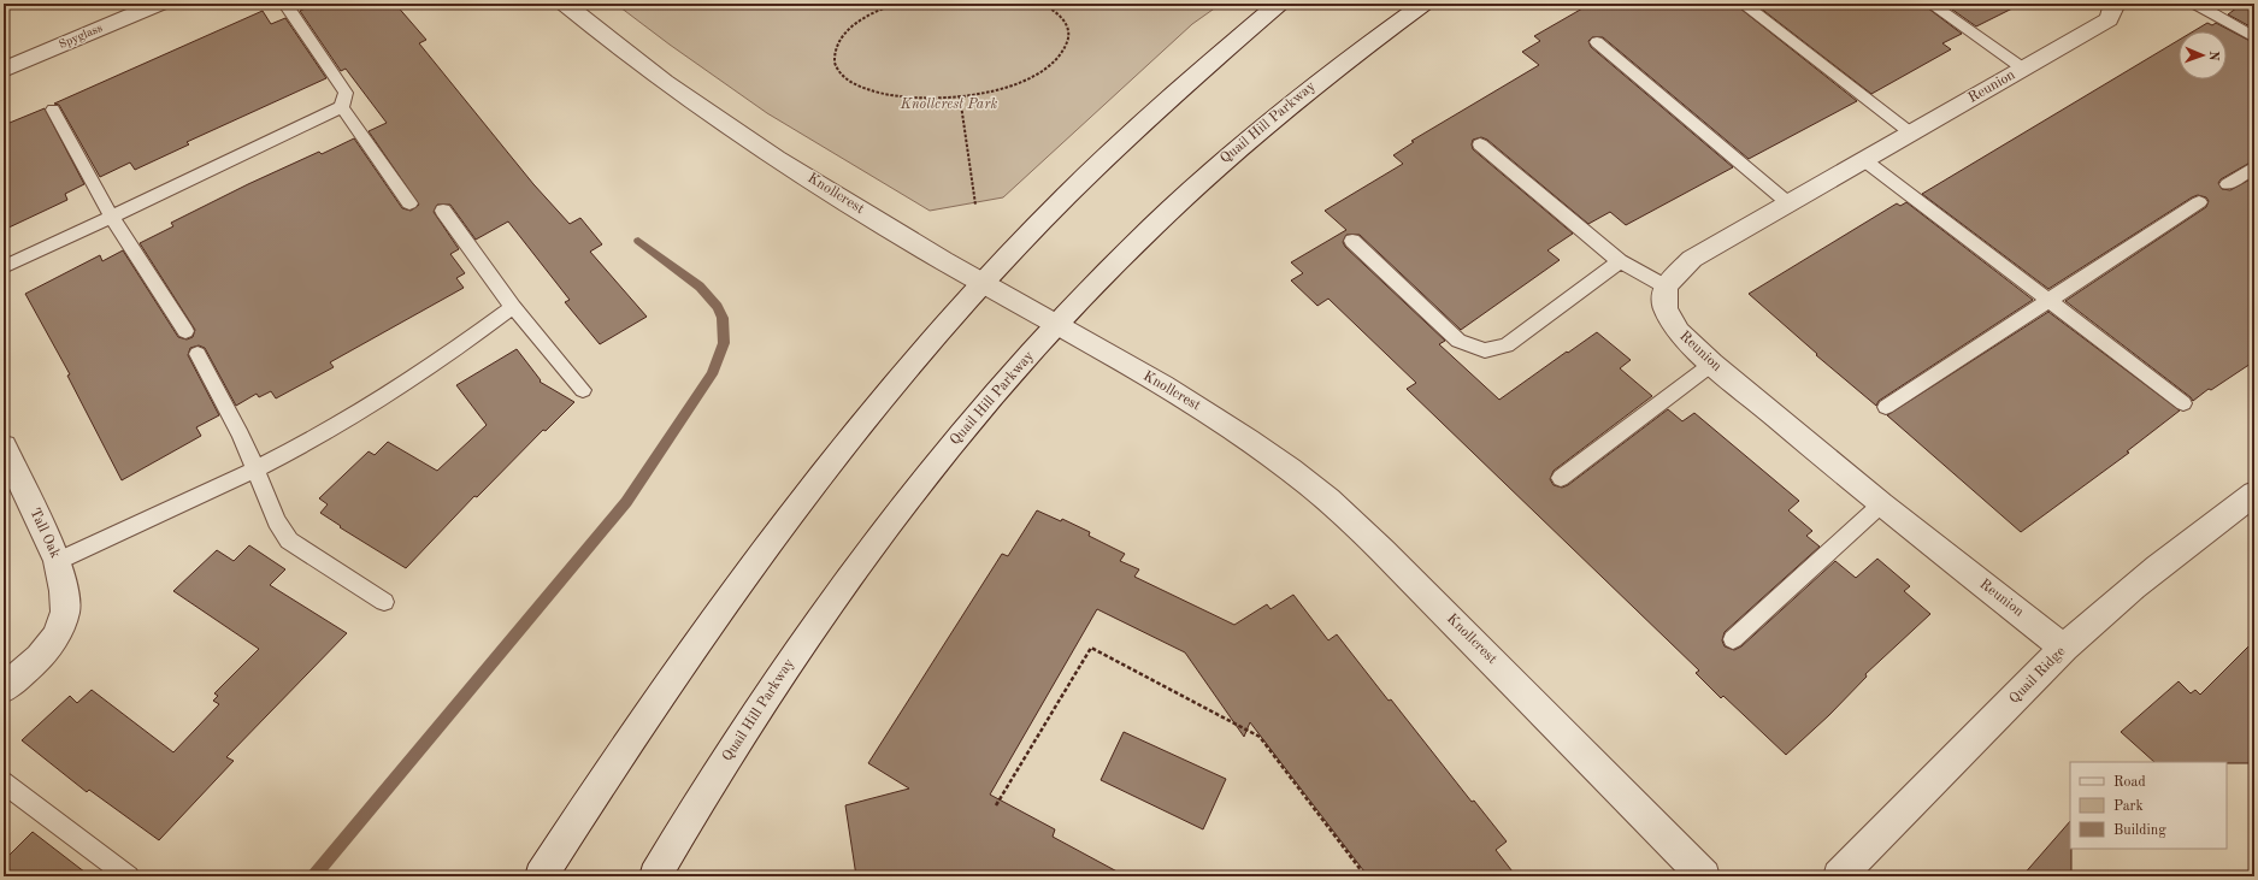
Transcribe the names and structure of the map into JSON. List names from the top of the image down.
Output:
{
  "streets": {
    "street": [
      "Spyglass",
      "Reunion",
      "Quail Hill Parkway",
      "Knollcrest",
      "Tall Oak",
      "Quail Ridge"
    ]
  },
  "crossings": [
    ["Reunion", "Quail Ridge"],
    ["Quail Hill Parkway", "Knollcrest"]
  ],
  "parks": ["Knollcrest Park"],
  "legend": ["Road", "Park", "Building"],
  "north": "right"
}
